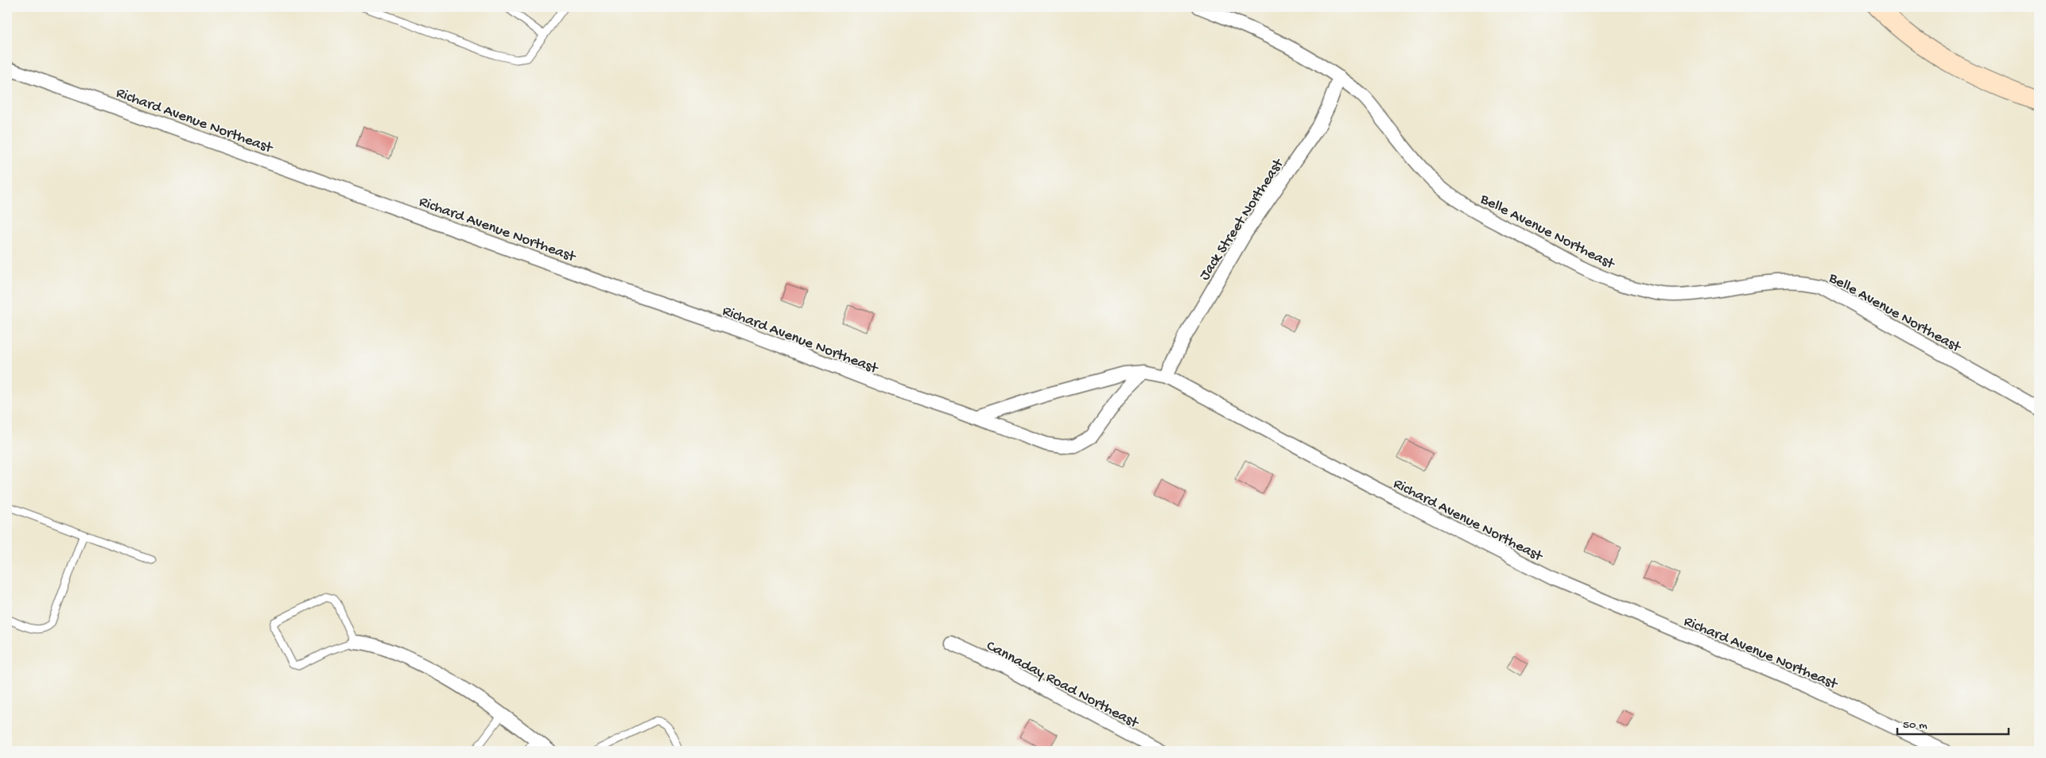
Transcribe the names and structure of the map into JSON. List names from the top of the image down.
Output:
{
  "streets": {
    "street": [
      "Richard Avenue Northeast",
      "Jack Street Northeast",
      "Belle Avenue Northeast",
      "Cannaday Road Northeast"
    ]
  },
  "crossings": [
    ["Richard Avenue Northeast", "Jack Street Northeast"],
    ["Jack Street Northeast", "Belle Avenue Northeast"]
  ],
  "scale_bar": "50 m"
}
